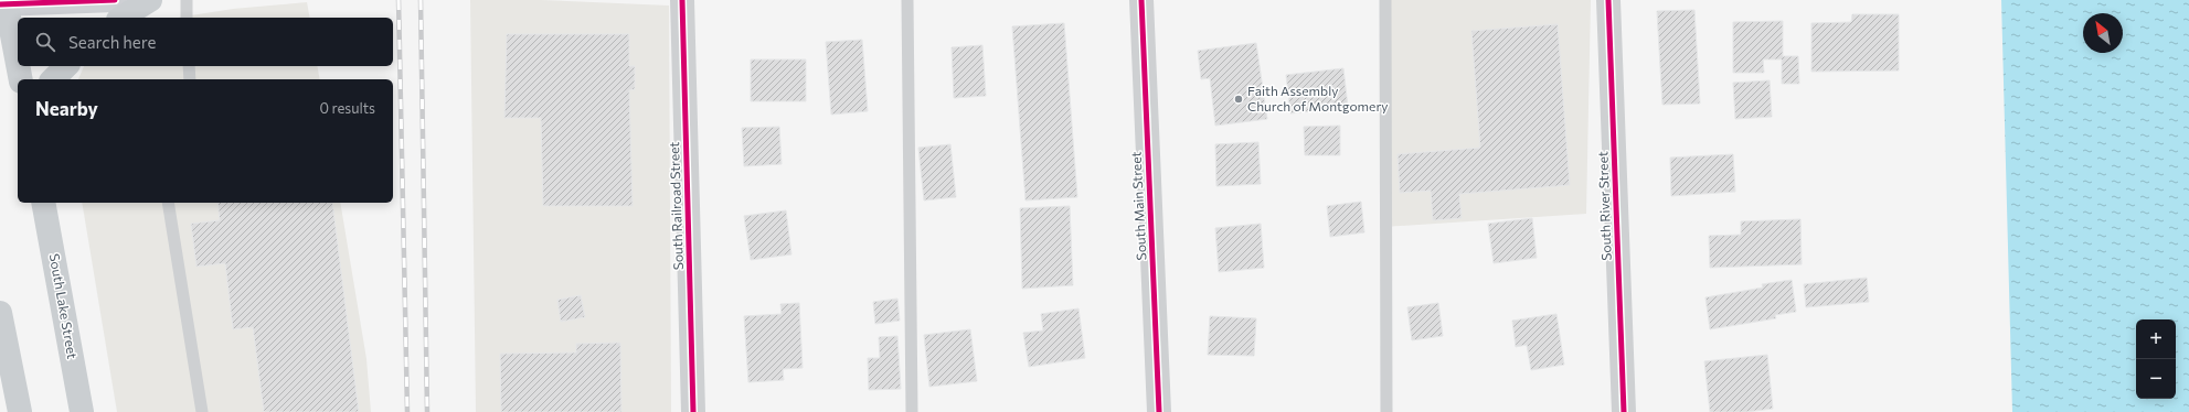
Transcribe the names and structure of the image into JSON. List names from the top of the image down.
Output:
{
  "streets": {
    "main road": ["South Lake Street"],
    "street": ["South Railroad Street", "South Main Street", "South River Street"]
  },
  "places": ["Faith Assembly Church of Montgomery"],
  "north": "top left",
  "page": {
    "search": "Search here",
    "heading": ["Nearby", "0 results"],
    "map_buttons": ["+", "−"]
  }
}
